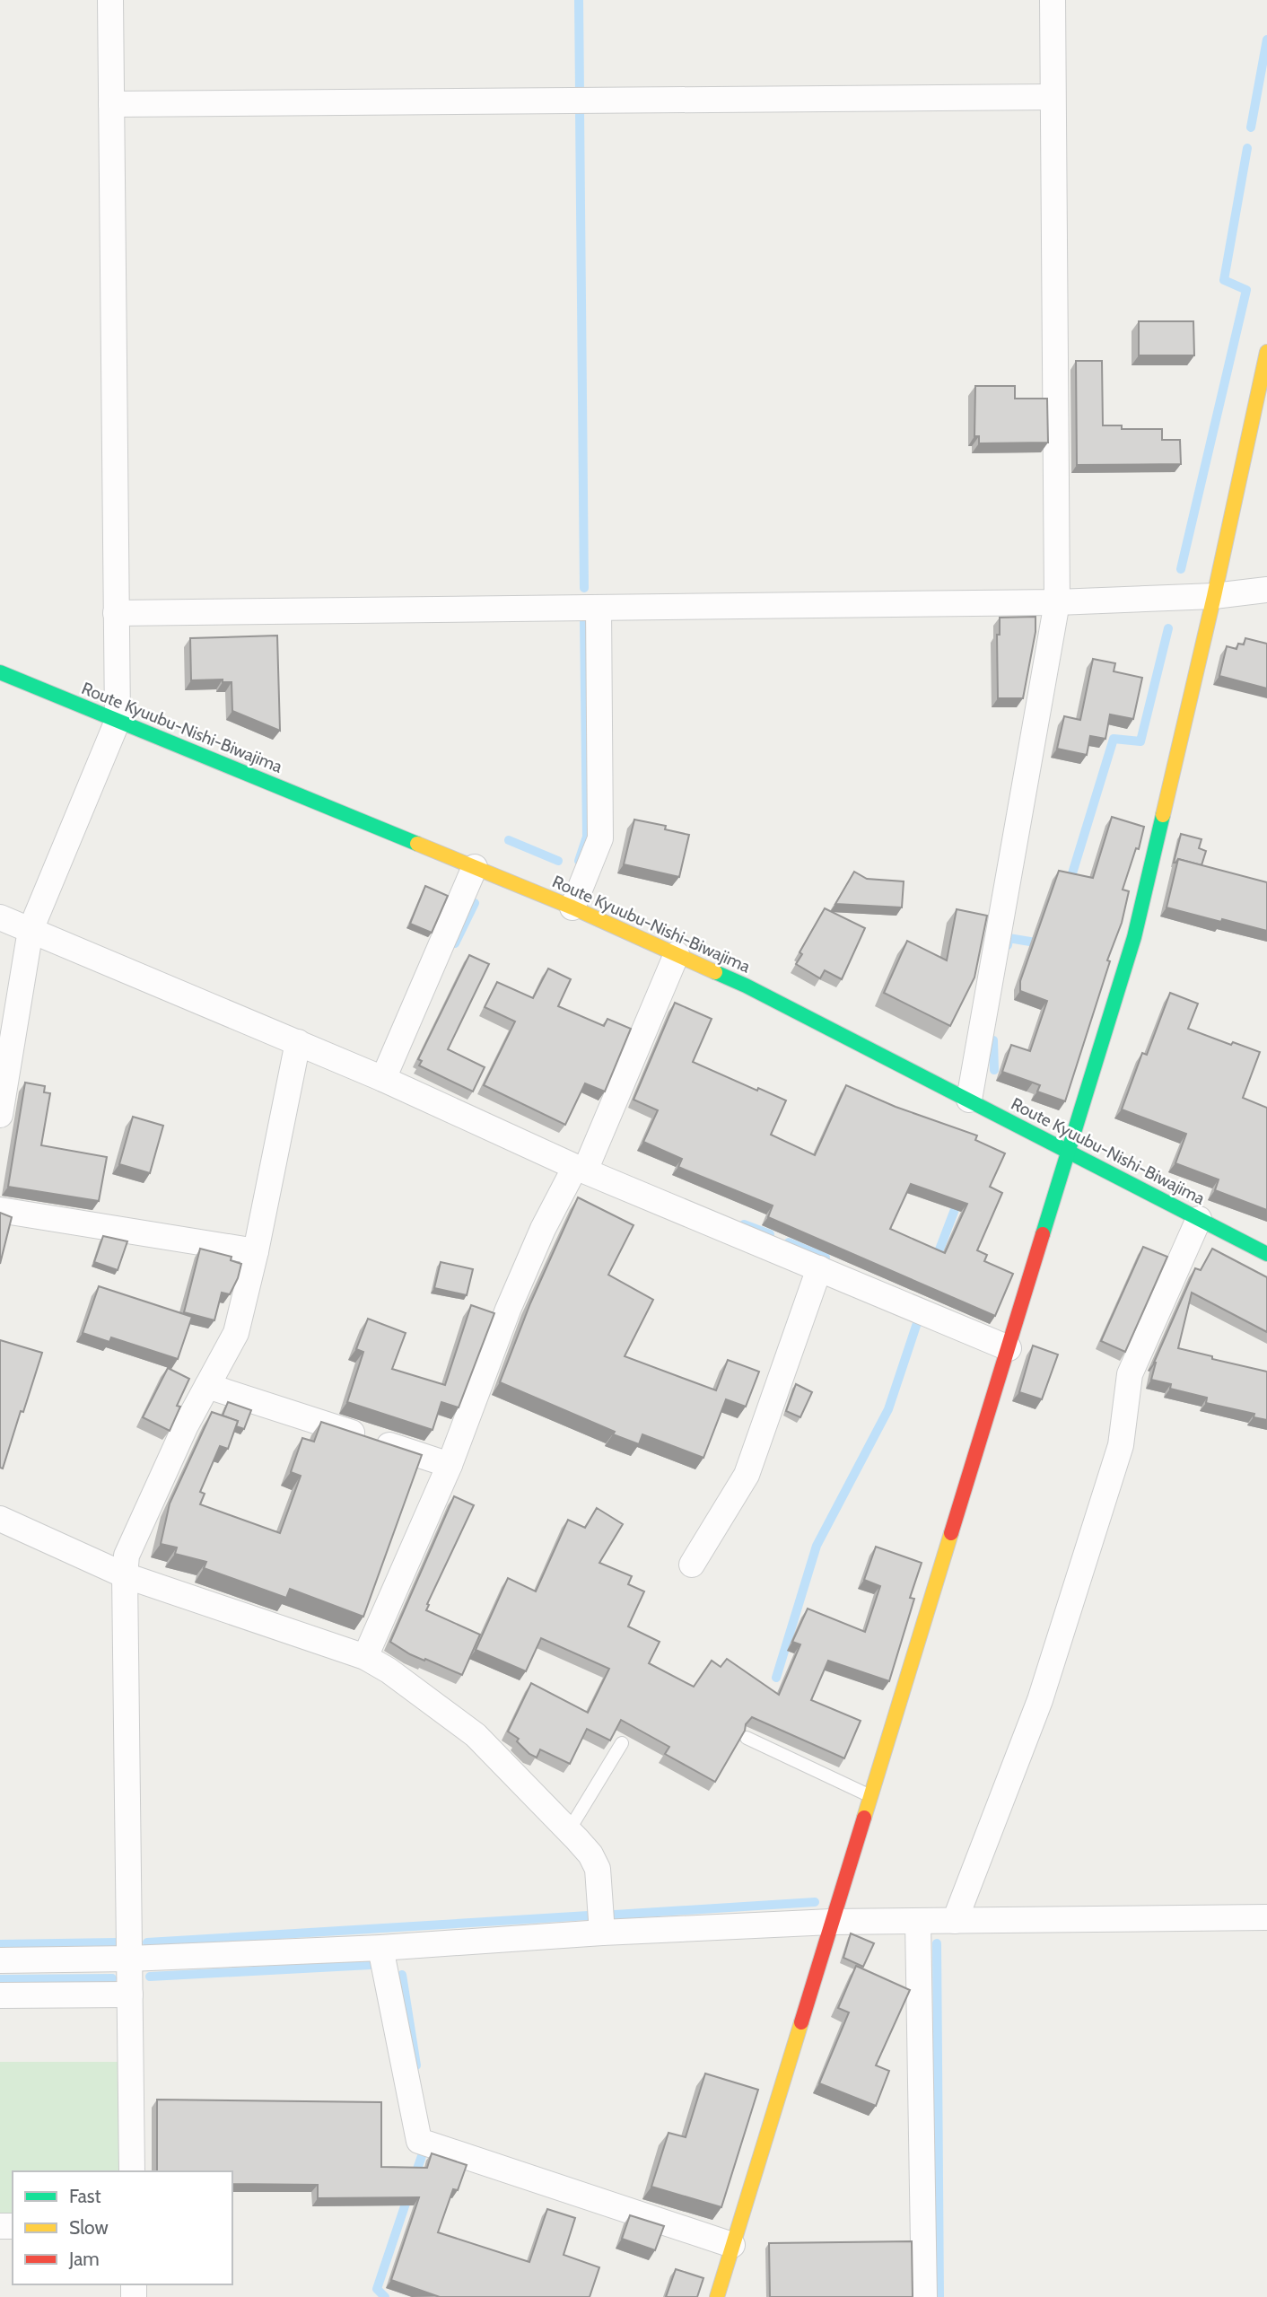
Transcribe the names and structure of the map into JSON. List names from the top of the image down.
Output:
{
  "streets": {
    "street": ["Route Kyuubu-Nishi-Biwajima"]
  },
  "legend": ["Fast", "Slow", "Jam"]
}
